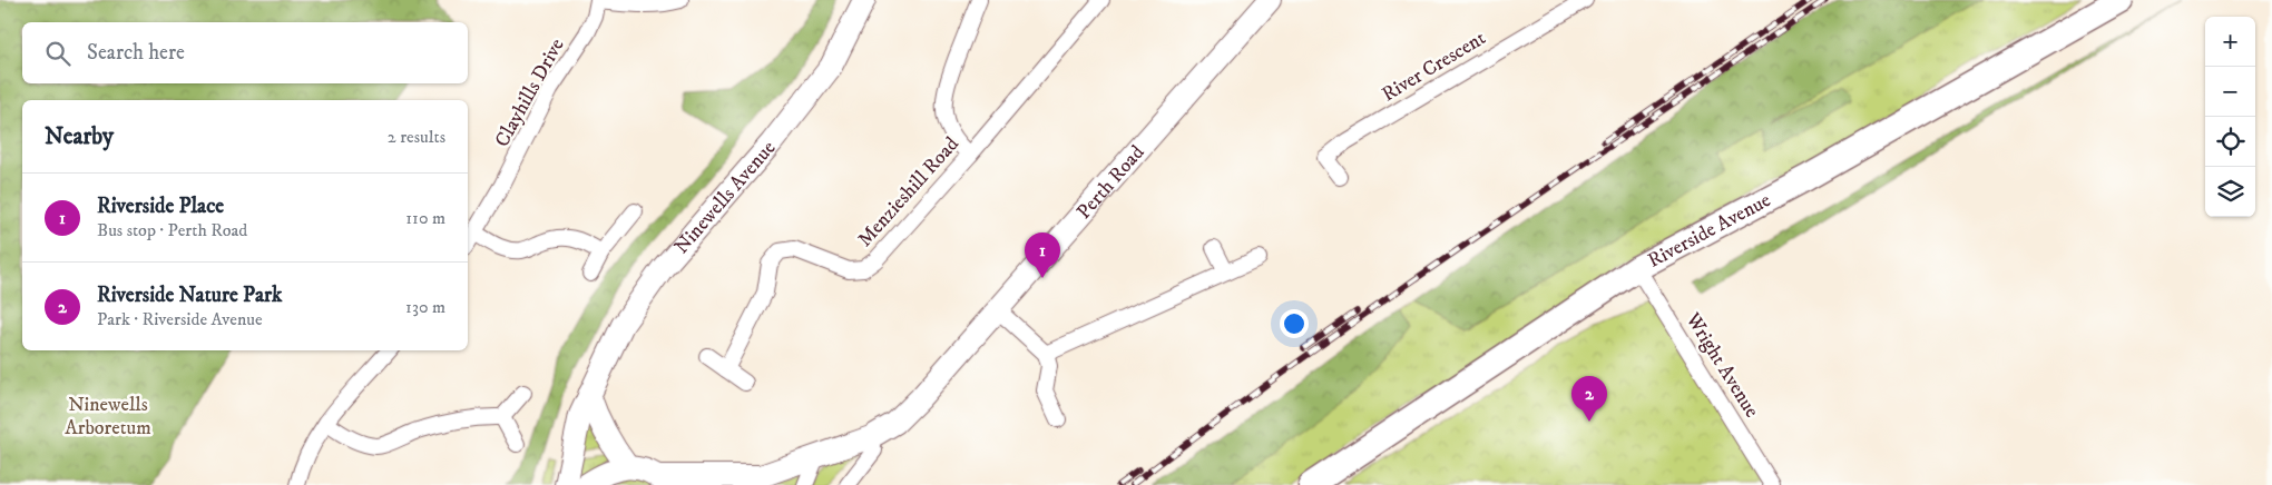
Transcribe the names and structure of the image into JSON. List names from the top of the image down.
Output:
{
  "streets": {
    "main road": ["Riverside Avenue"],
    "street": [
      "River Crescent",
      "Clayhills Drive",
      "Perth Road",
      "Menzieshill Road",
      "Ninewells Avenue",
      "Wright Avenue"
    ]
  },
  "crossings": [
    ["Riverside Avenue", "Wright Avenue"]
  ],
  "parks": ["Ninewells Arboretum"],
  "page": {
    "map_buttons": ["+", "−"],
    "search": "Search here",
    "heading": ["Nearby", "2 results"],
    "list": [
      {
        "mark": "1",
        "name": "Riverside Place",
        "note": "Bus stop · Perth Road",
        "value": "110 m"
      },
      {
        "mark": "2",
        "name": "Riverside Nature Park",
        "note": "Park · Riverside Avenue",
        "value": "130 m"
      }
    ],
    "pins": ["1", "2"]
  }
}
